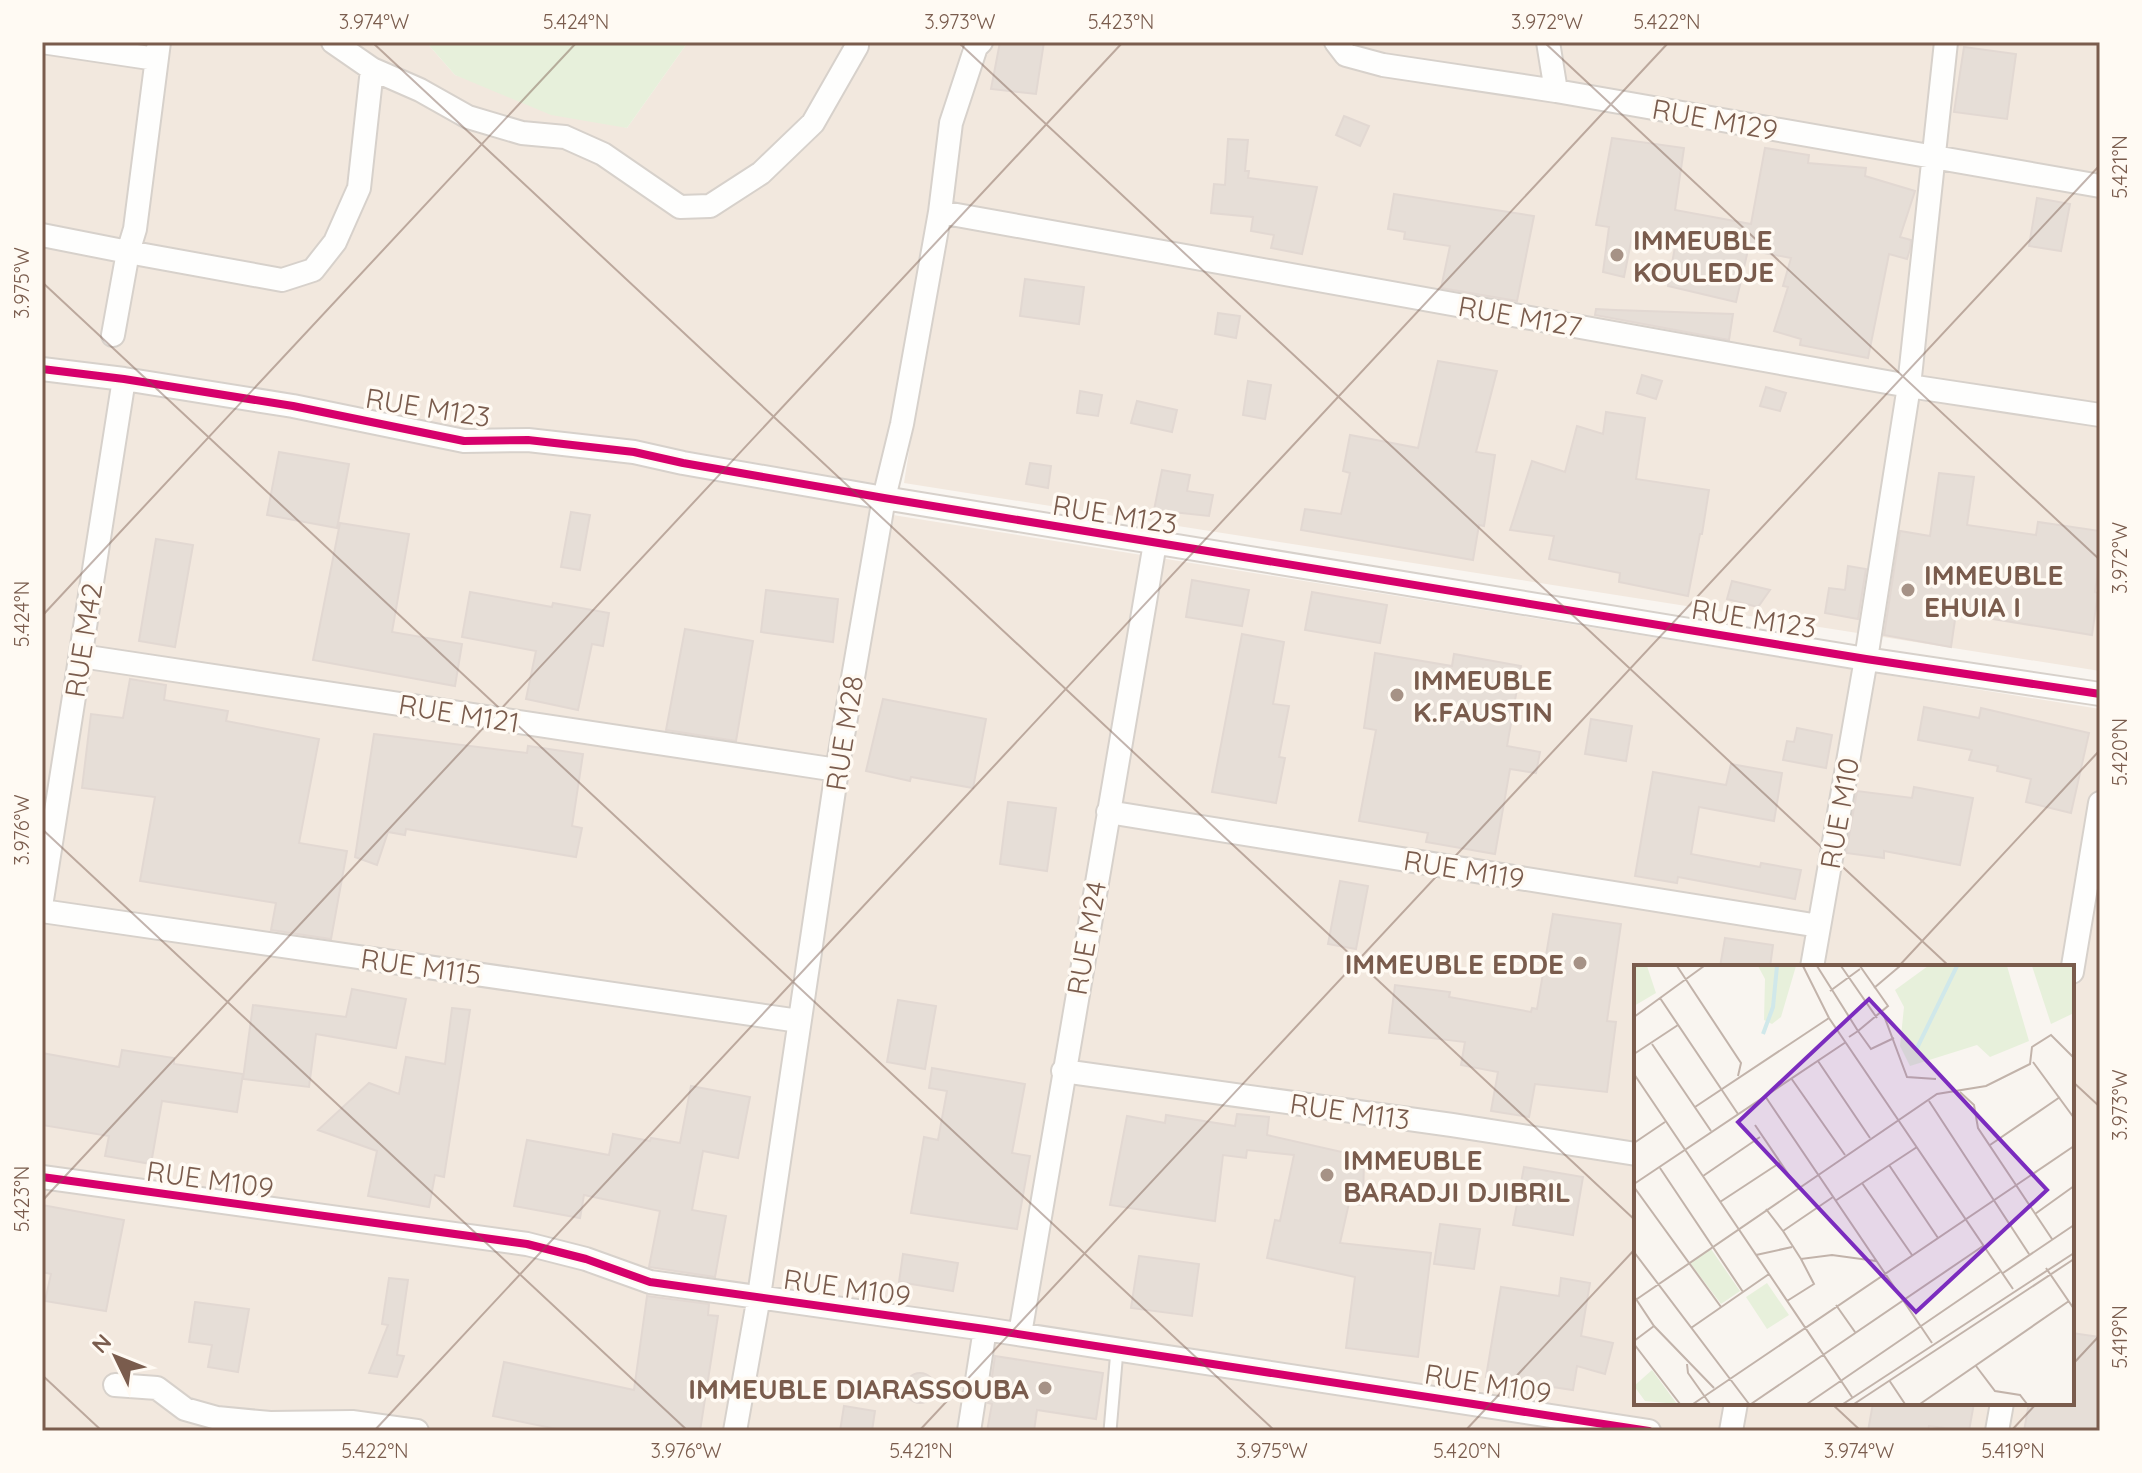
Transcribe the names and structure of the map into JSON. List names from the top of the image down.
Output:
{
  "streets": {
    "street": [
      "RUE M129",
      "RUE M127",
      "RUE M123",
      "RUE M42",
      "RUE M121",
      "RUE M28",
      "RUE M10",
      "RUE M119",
      "RUE M24",
      "RUE M115",
      "RUE M113",
      "RUE M109"
    ]
  },
  "crossings": [
    ["RUE M129", "RUE M10"],
    ["RUE M127", "RUE M28"],
    ["RUE M127", "RUE M10"],
    ["RUE M123", "RUE M42"],
    ["RUE M123", "RUE M28"],
    ["RUE M123", "RUE M10"],
    ["RUE M123", "RUE M24"],
    ["RUE M42", "RUE M121"],
    ["RUE M121", "RUE M28"],
    ["RUE M28", "RUE M115"],
    ["RUE M28", "RUE M109"],
    ["RUE M10", "RUE M119"],
    ["RUE M119", "RUE M24"],
    ["RUE M24", "RUE M113"],
    ["RUE M24", "RUE M109"]
  ],
  "places": [
    "IMMEUBLE KOULEDJE",
    "IMMEUBLE EHUIA I",
    "IMMEUBLE K.FAUSTIN",
    "IMMEUBLE EDDE",
    "IMMEUBLE BARADJI DJIBRIL",
    "IMMEUBLE DIARASSOUBA"
  ],
  "north": "top left",
  "coordinates": [
    "3.974°W",
    "5.424°N",
    "3.973°W",
    "5.423°N",
    "3.972°W",
    "5.422°N",
    "5.421°N",
    "3.975°W",
    "5.420°N",
    "3.976°W",
    "5.419°N"
  ]
}
